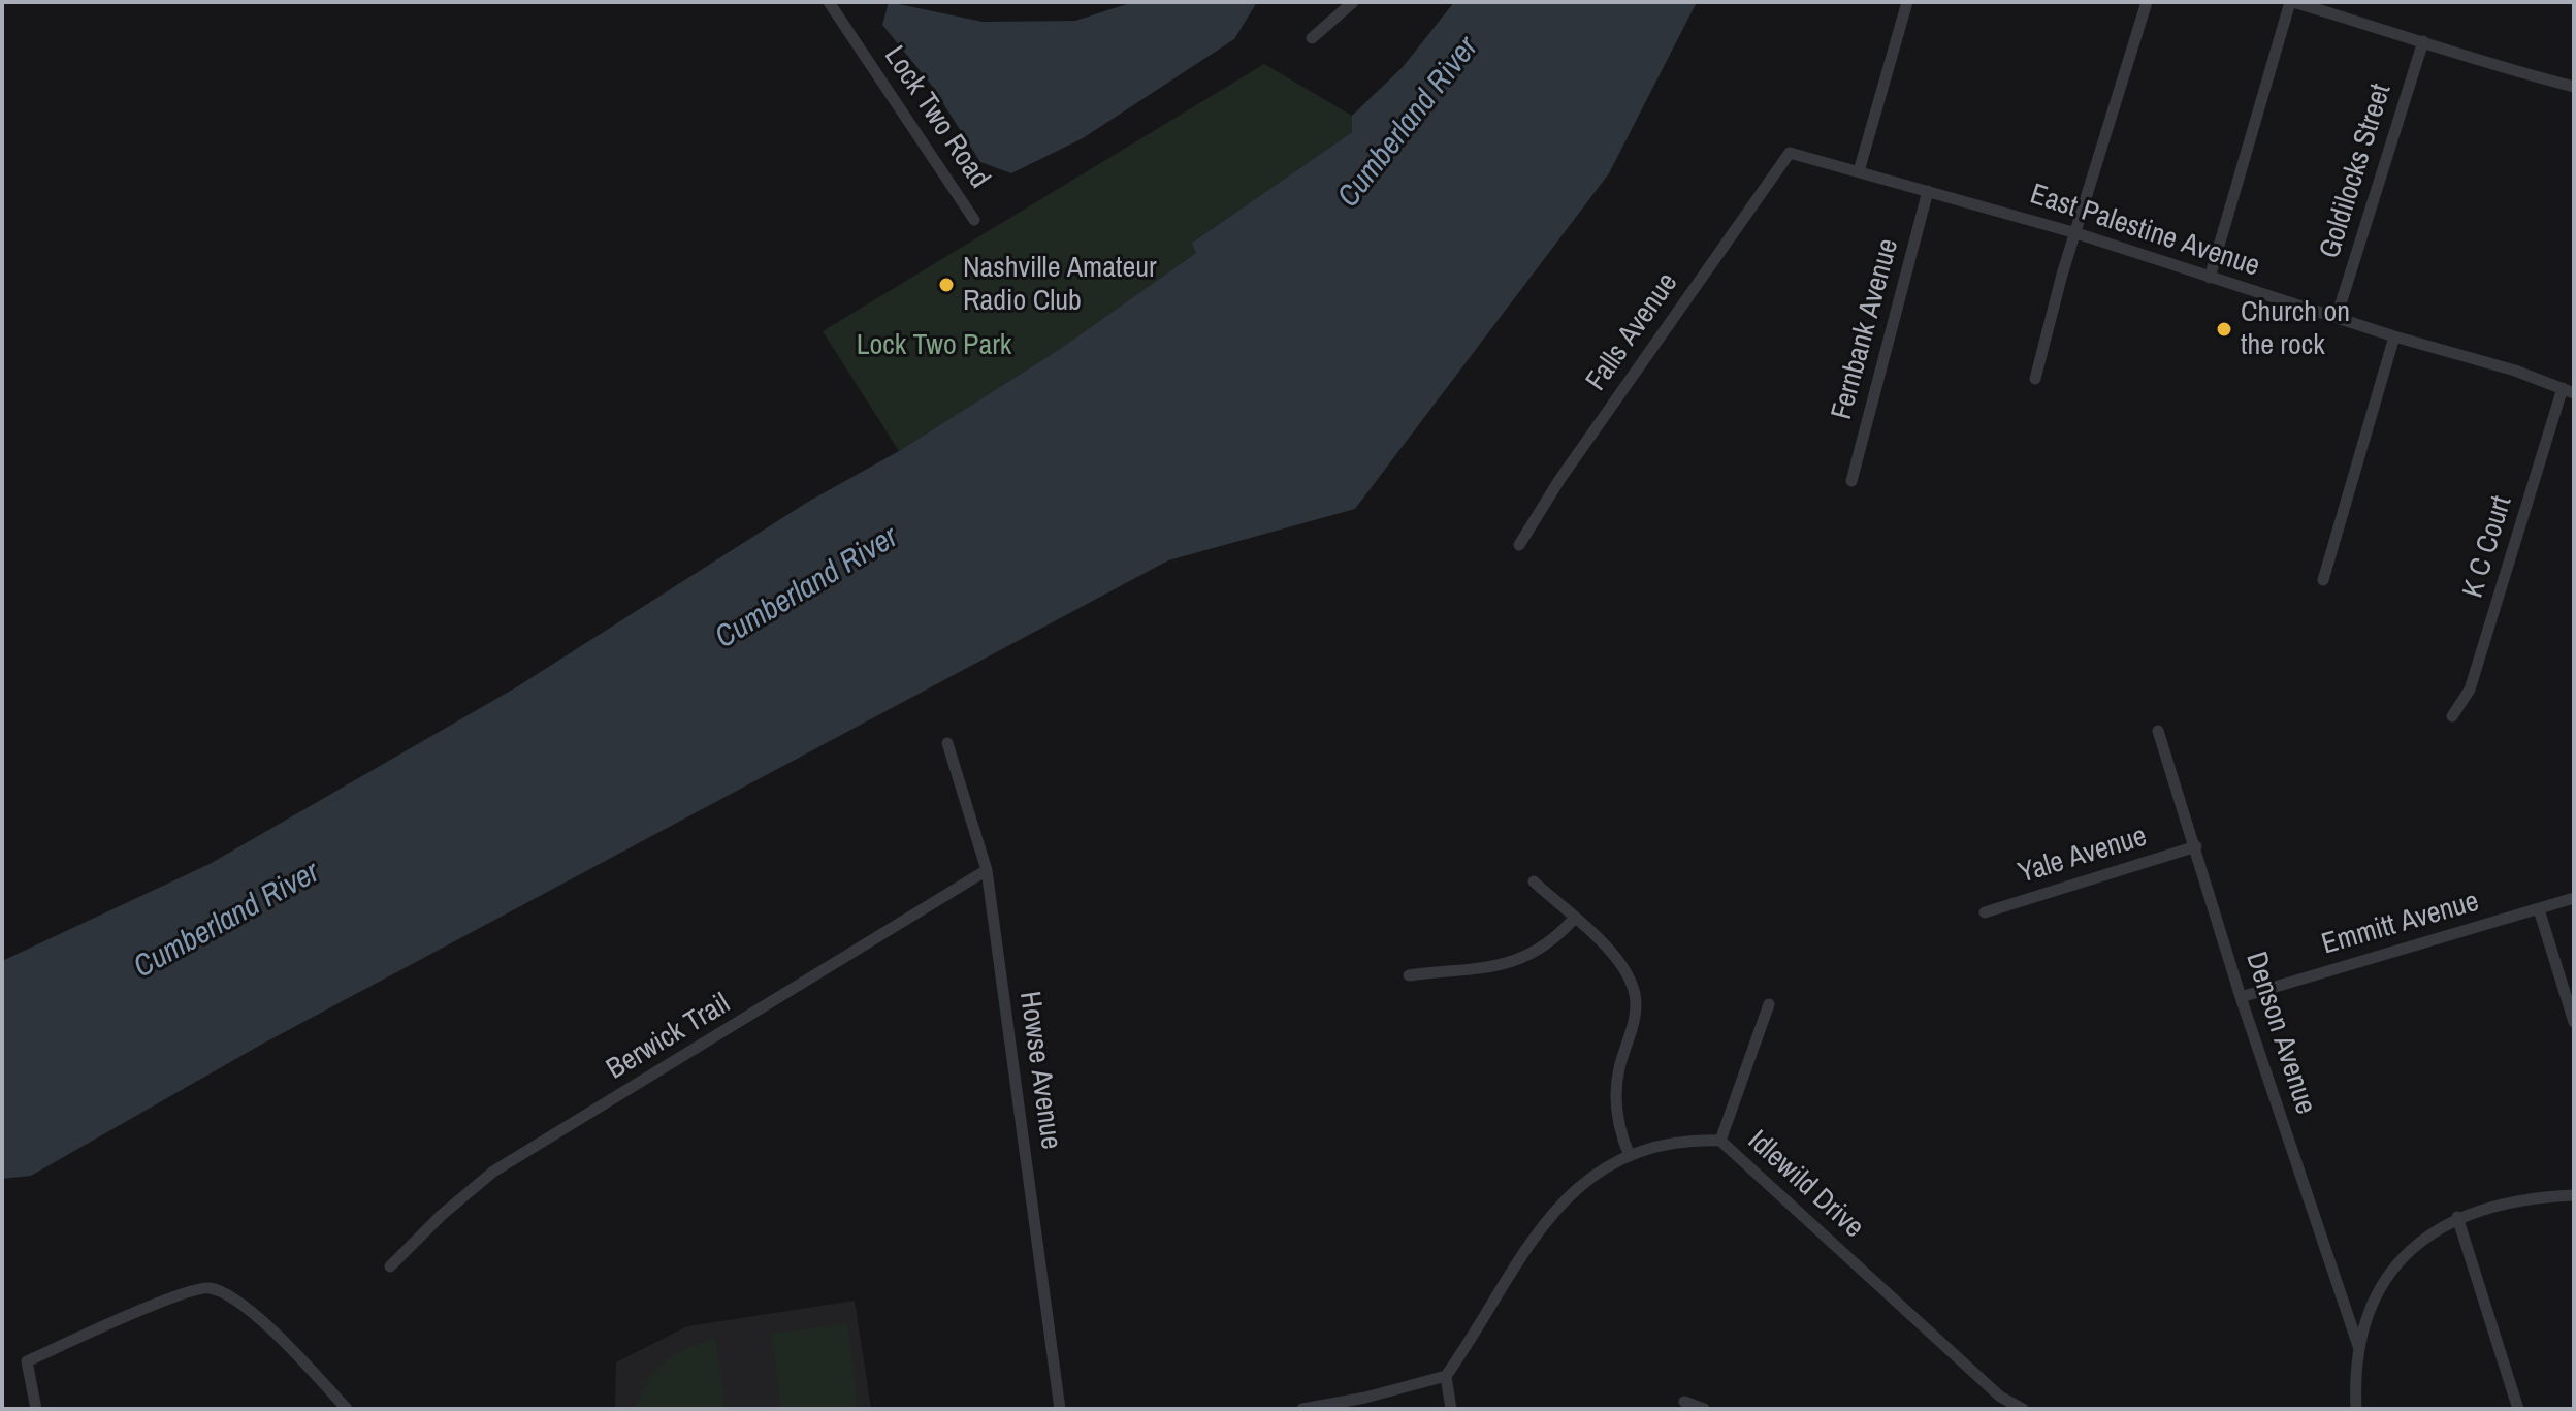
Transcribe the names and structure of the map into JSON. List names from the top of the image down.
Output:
{
  "streets": {
    "street": [
      "Lock Two Road",
      "Goldilocks Street",
      "East Palestine Avenue",
      "Fernbank Avenue",
      "Falls Avenue",
      "K C Court",
      "Yale Avenue",
      "Emmitt Avenue",
      "Denson Avenue",
      "Berwick Trail",
      "Howse Avenue",
      "Idlewild Drive"
    ]
  },
  "crossings": [
    ["Goldilocks Street", "East Palestine Avenue"],
    ["East Palestine Avenue", "Fernbank Avenue"],
    ["East Palestine Avenue", "Falls Avenue"],
    ["East Palestine Avenue", "K C Court"],
    ["Yale Avenue", "Denson Avenue"],
    ["Emmitt Avenue", "Denson Avenue"],
    ["Berwick Trail", "Howse Avenue"]
  ],
  "water": ["Cumberland River"],
  "parks": ["Lock Two Park"],
  "places": ["Nashville Amateur Radio Club", "Church on the rock"]
}
